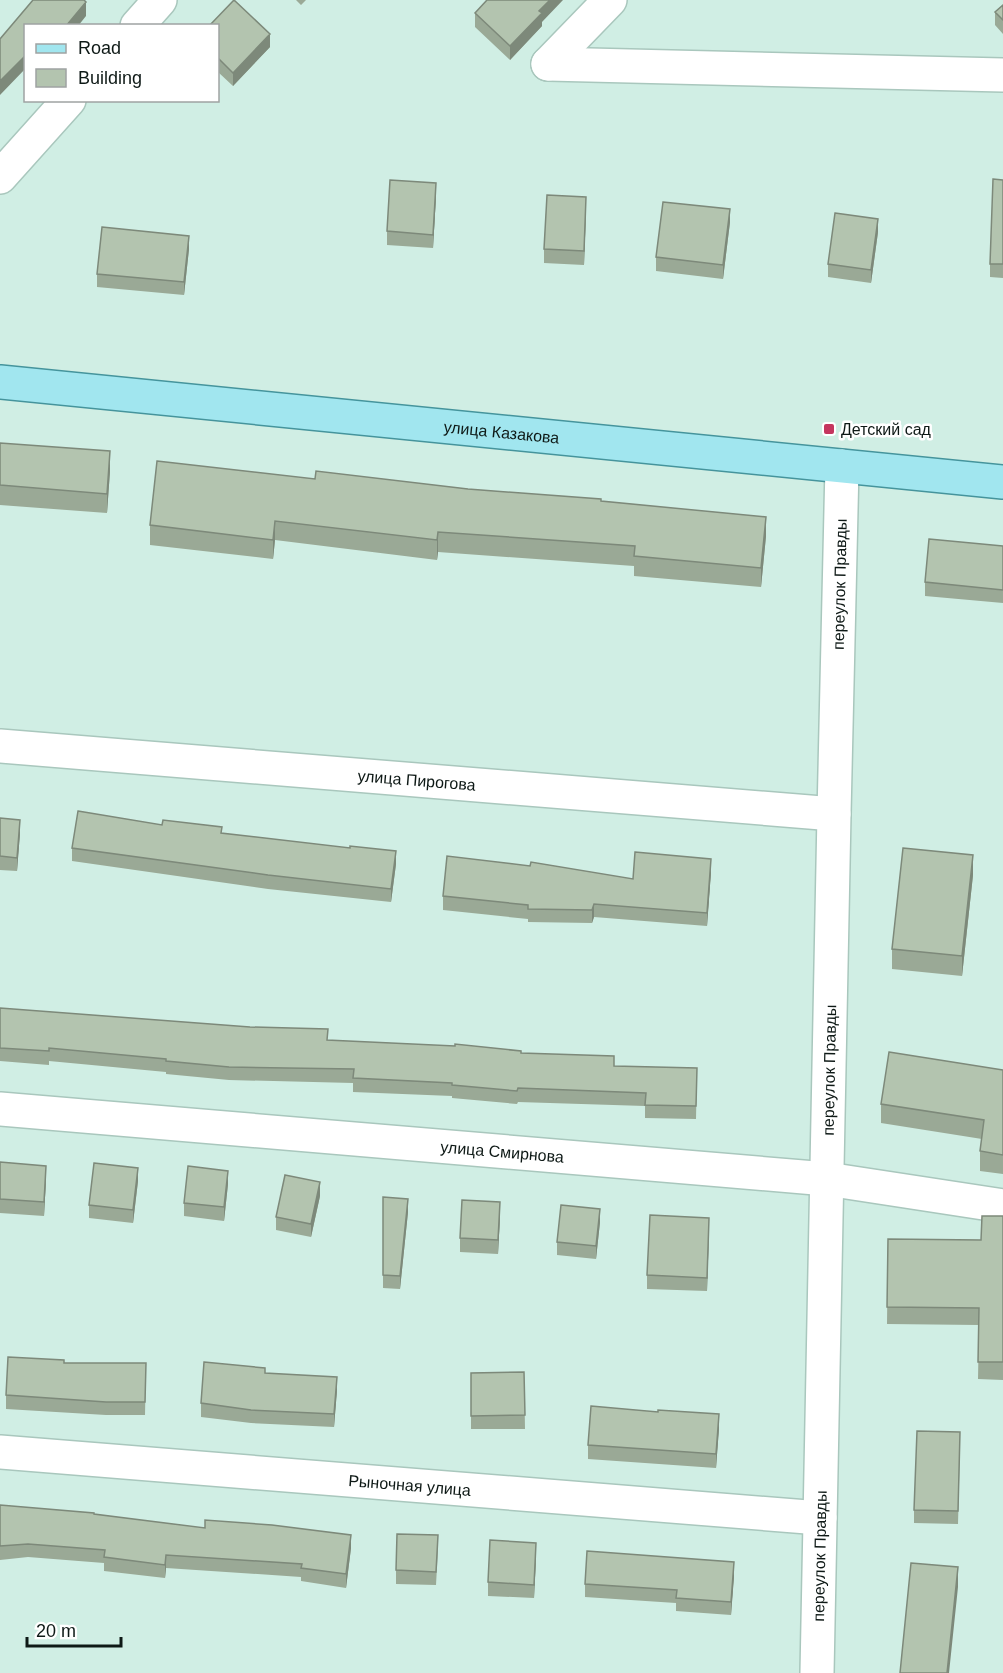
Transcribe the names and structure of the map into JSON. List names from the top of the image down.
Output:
{
  "streets": {
    "main road": ["улица Казакова"],
    "street": [
      "переулок Правды",
      "улица Пирогова",
      "улица Смирнова",
      "Рыночная улица"
    ]
  },
  "crossings": [
    ["улица Казакова", "переулок Правды"],
    ["переулок Правды", "улица Пирогова"],
    ["переулок Правды", "улица Смирнова"],
    ["переулок Правды", "Рыночная улица"]
  ],
  "places": {
    "transit": ["Детский сад"]
  },
  "legend": ["Road", "Building"],
  "scale_bar": "20 m"
}
